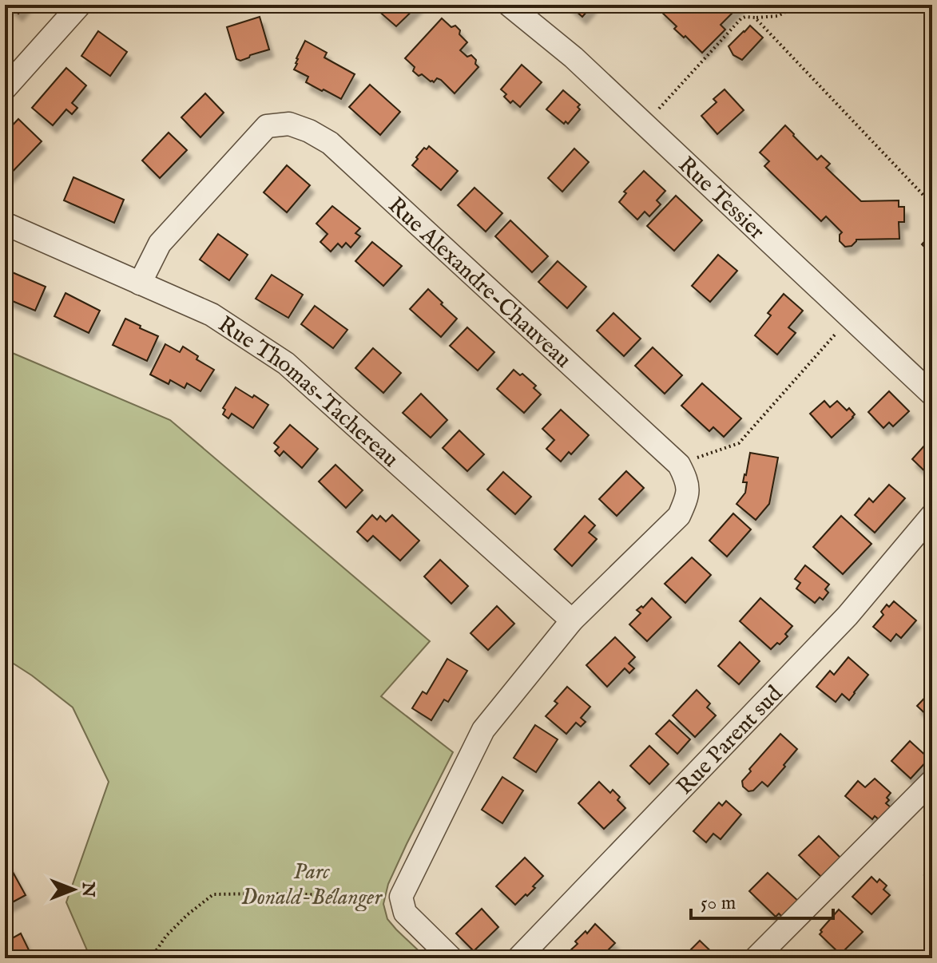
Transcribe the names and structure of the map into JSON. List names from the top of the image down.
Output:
{
  "streets": {
    "street": [
      "Rue Tessier",
      "Rue Alexandre-Chauveau",
      "Rue Thomas-Tachereau",
      "Rue Parent sud"
    ]
  },
  "crossings": [
    ["Rue Alexandre-Chauveau", "Rue Thomas-Tachereau"]
  ],
  "parks": ["Parc Donald-Bélanger"],
  "scale_bar": "50 m",
  "north": "right"
}
